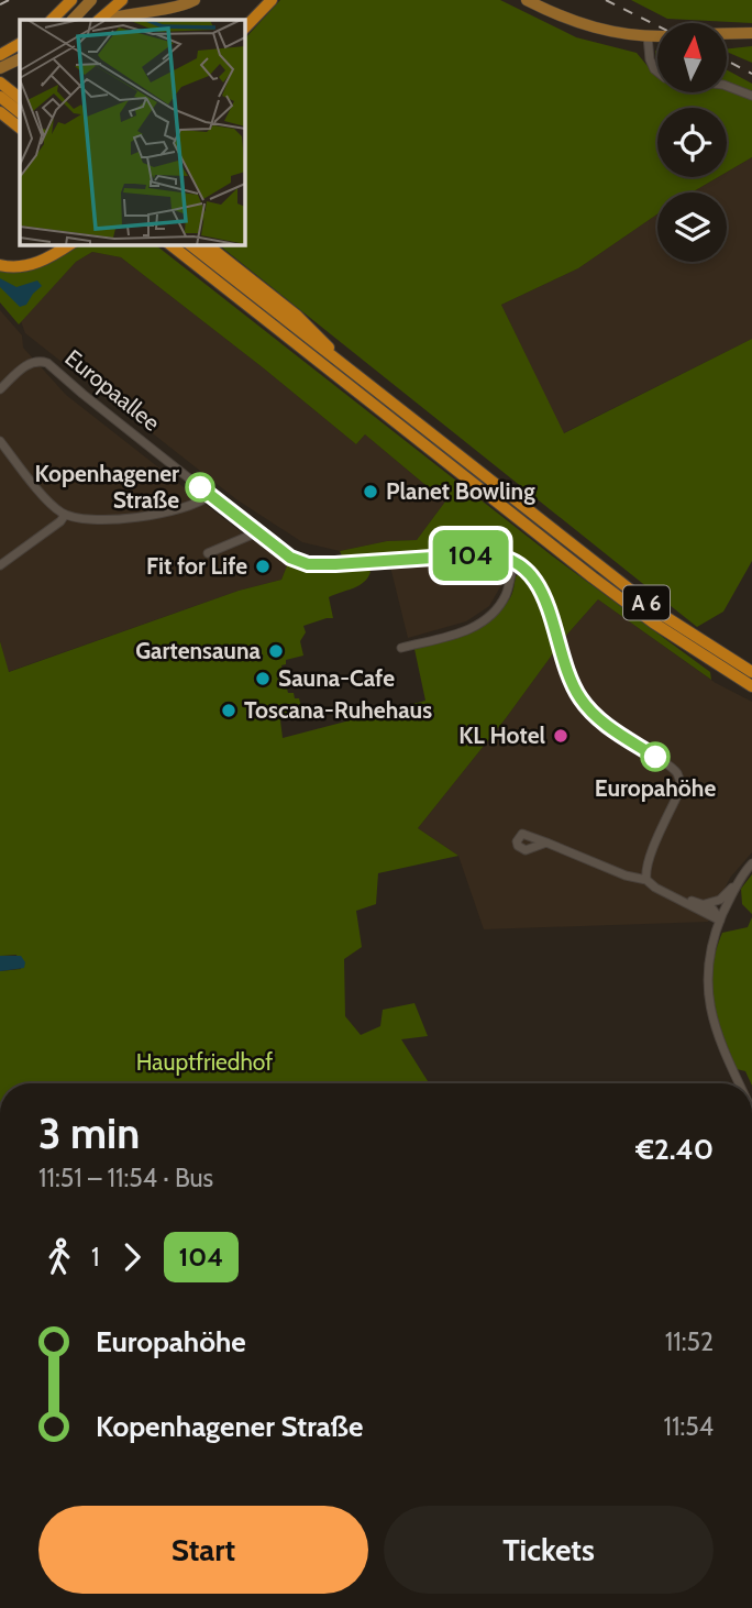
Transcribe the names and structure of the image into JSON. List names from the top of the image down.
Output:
{
  "streets": {
    "highway": ["A 6"],
    "street": ["Europaallee"]
  },
  "parks": ["Hauptfriedhof"],
  "places": [
    "Kopenhagener Straße",
    "Planet Bowling",
    "Fit for Life",
    "Gartensauna",
    "Sauna-Cafe",
    "Toscana-Ruhehaus",
    "KL Hotel",
    "Europahöhe"
  ],
  "lines": ["bus line 104"],
  "north": "top",
  "page": {
    "on_map": "104",
    "heading": ["3 min", "11:51 – 11:54 · Bus", "€2.40"],
    "legs": ["1", "104"],
    "list": [
      {
        "name": "Europahöhe",
        "value": "11:52"
      },
      {
        "name": "Kopenhagener Straße",
        "value": "11:54"
      }
    ],
    "buttons": ["Start", "Tickets"]
  }
}
